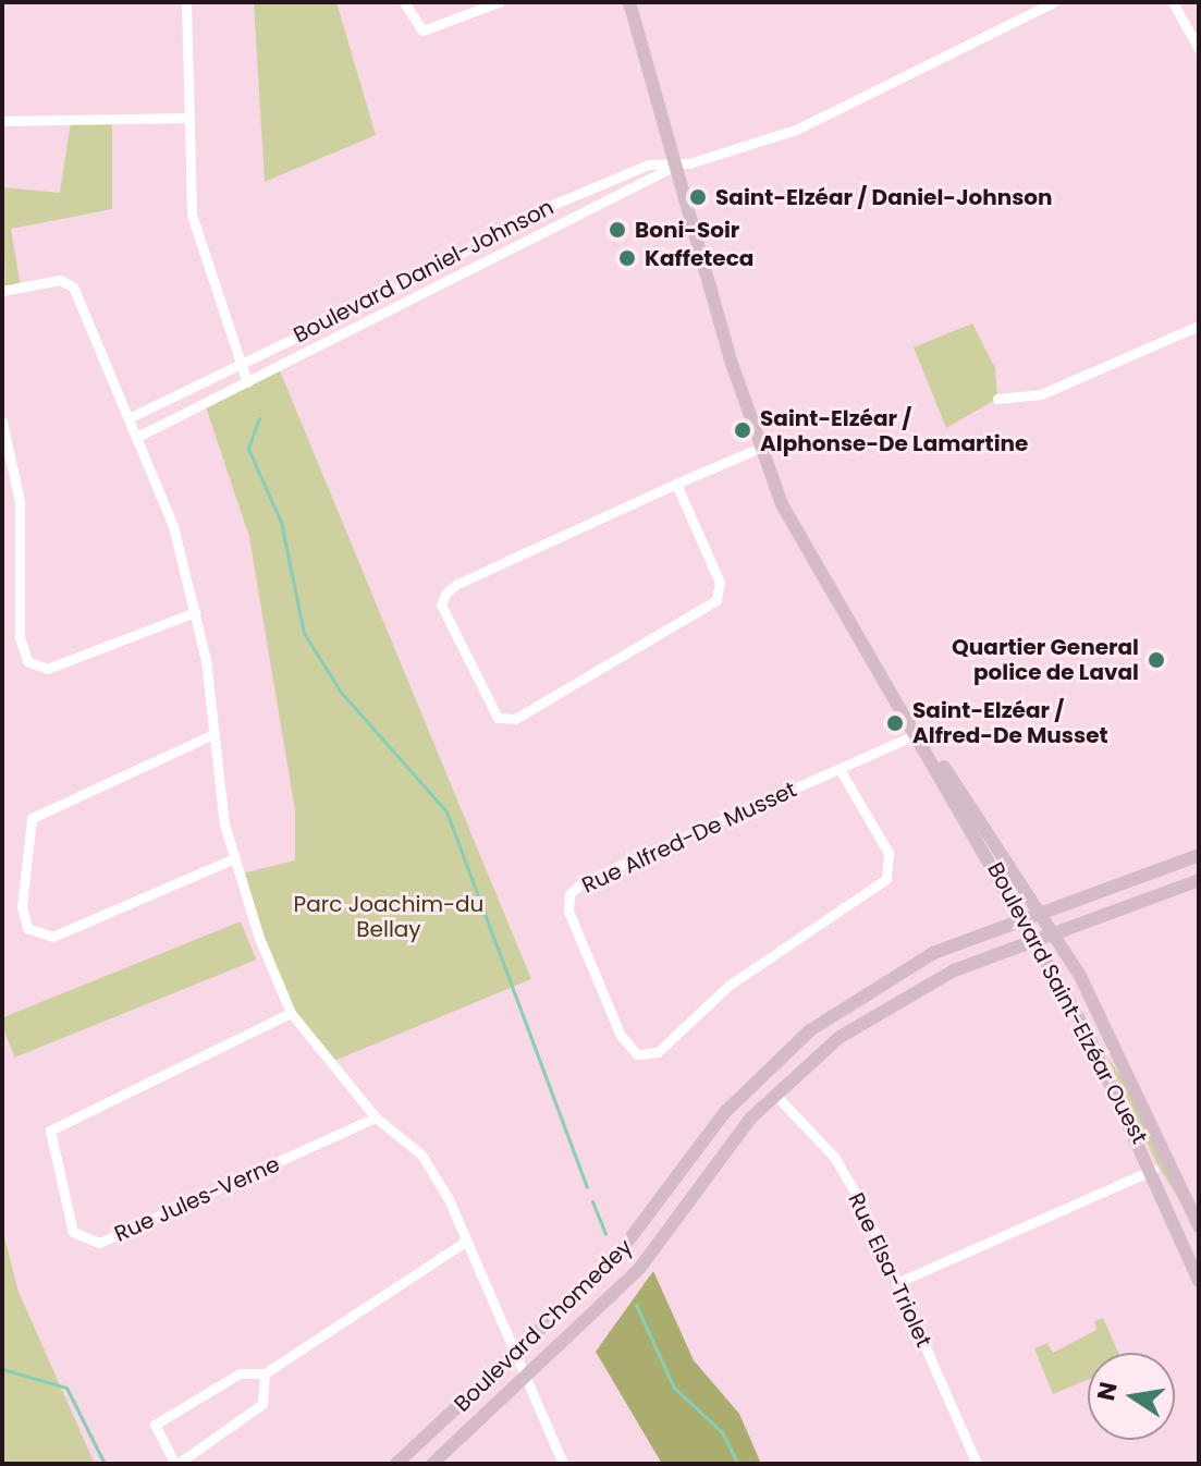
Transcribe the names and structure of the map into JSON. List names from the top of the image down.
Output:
{
  "streets": {
    "street": [
      "Boulevard Daniel-Johnson",
      "Rue Alfred-De Musset",
      "Boulevard Saint-Elzéar Ouest",
      "Rue Jules-Verne",
      "Rue Elsa-Triolet",
      "Boulevard Chomedey"
    ]
  },
  "crossings": [
    ["Boulevard Daniel-Johnson", "Boulevard Saint-Elzéar Ouest"],
    ["Rue Alfred-De Musset", "Boulevard Saint-Elzéar Ouest"],
    ["Boulevard Saint-Elzéar Ouest", "Boulevard Chomedey"],
    ["Rue Elsa-Triolet", "Boulevard Chomedey"]
  ],
  "parks": ["Parc Joachim-du Bellay"],
  "places": [
    "Saint-Elzéar / Daniel-Johnson",
    "Boni-Soir",
    "Kaffeteca",
    "Saint-Elzéar / Alphonse-De Lamartine",
    "Quartier General police de Laval",
    "Saint-Elzéar / Alfred-De Musset"
  ],
  "north": "left"
}
